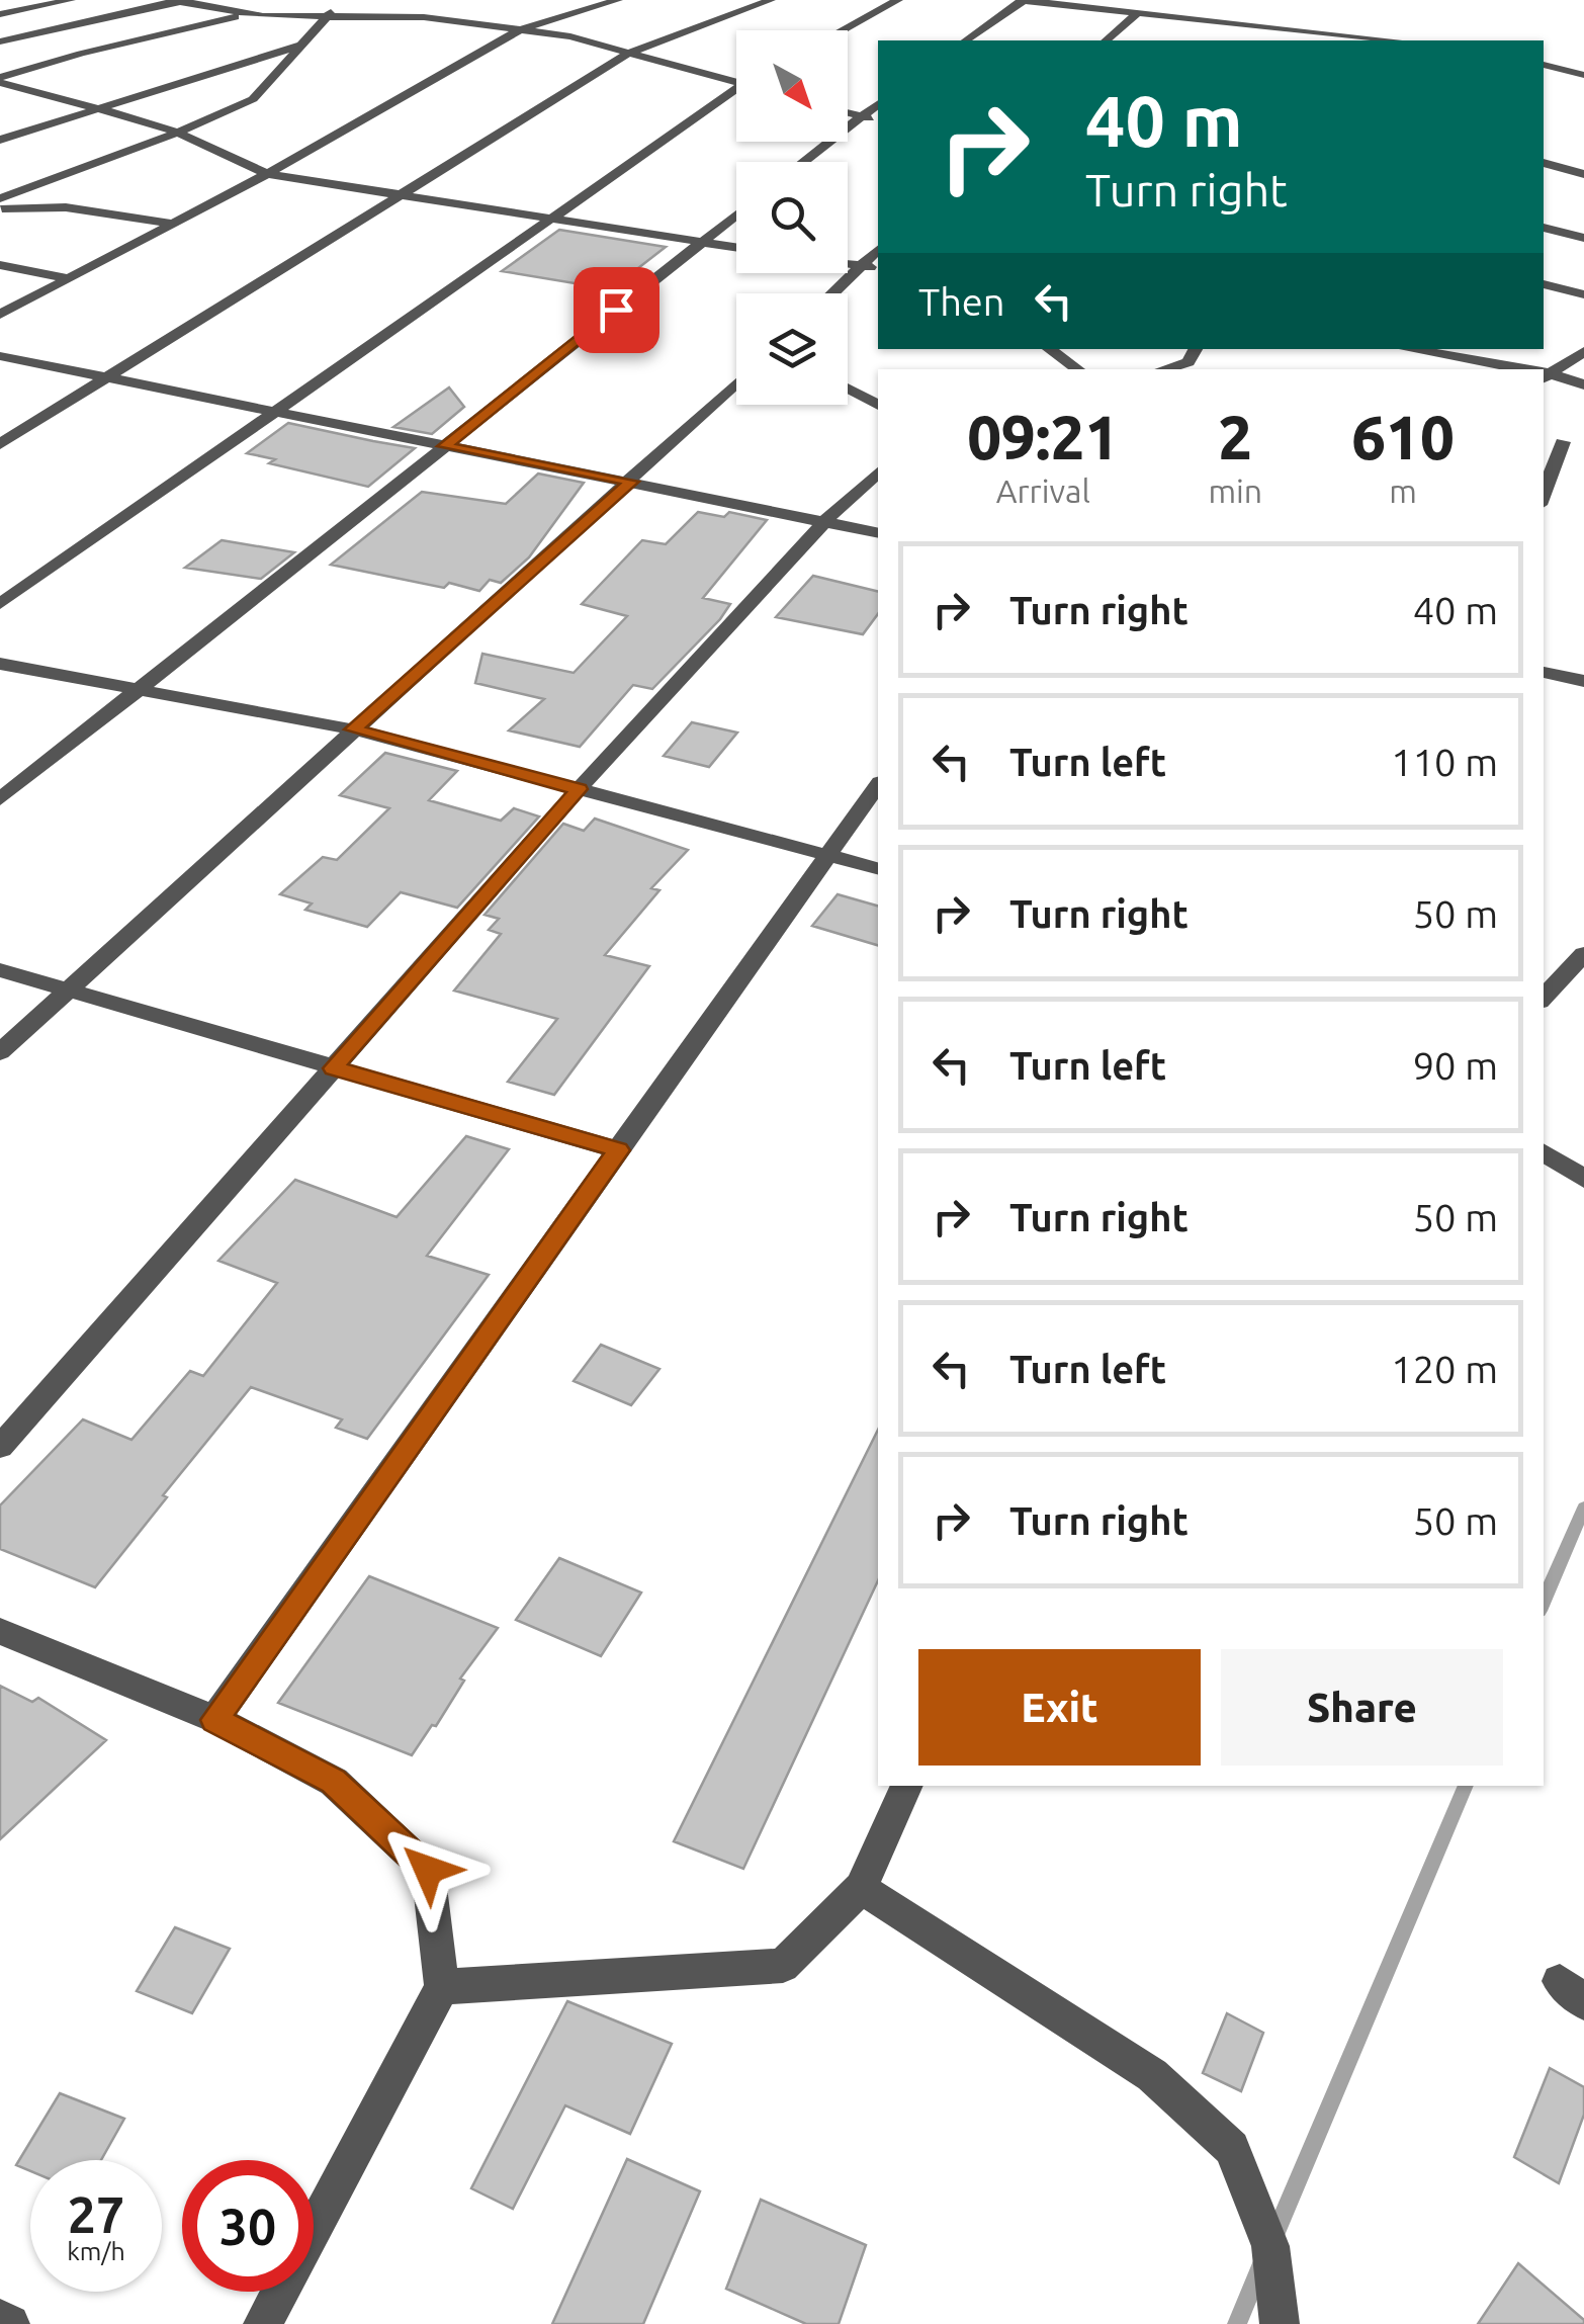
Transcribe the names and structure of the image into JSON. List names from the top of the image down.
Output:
{
  "north": "bottom right",
  "page": {
    "turn": ["40 m", "Turn right"],
    "then": "Then",
    "eta": [
      "09:21",
      "Arrival",
      "2",
      "min",
      "610",
      "m"
    ],
    "list": [
      {
        "name": "Turn right",
        "value": "40 m"
      },
      {
        "name": "Turn left",
        "value": "110 m"
      },
      {
        "name": "Turn right",
        "value": "50 m"
      },
      {
        "name": "Turn left",
        "value": "90 m"
      },
      {
        "name": "Turn right",
        "value": "50 m"
      },
      {
        "name": "Turn left",
        "value": "120 m"
      },
      {
        "name": "Turn right",
        "value": "50 m"
      }
    ],
    "buttons": ["Exit", "Share"],
    "speed": "27 km/h",
    "limit": "30"
  }
}
